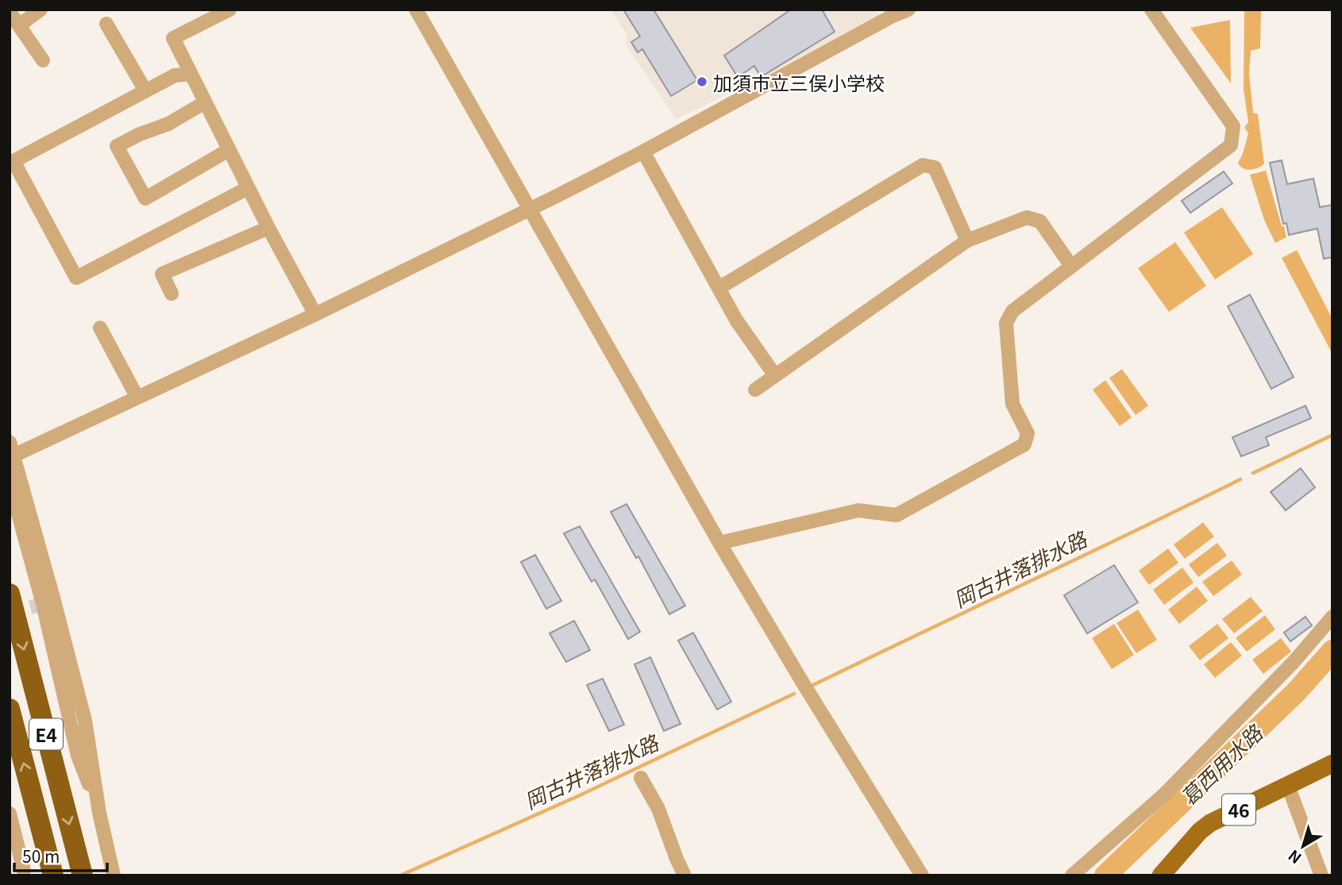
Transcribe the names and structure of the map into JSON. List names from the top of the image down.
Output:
{
  "streets": {
    "highway": ["E4"],
    "main road": ["46"]
  },
  "water": ["岡古井落排水路", "葛西用水路"],
  "places": ["加須市立三俣小学校"],
  "scale_bar": "50 m",
  "north": "bottom left"
}
